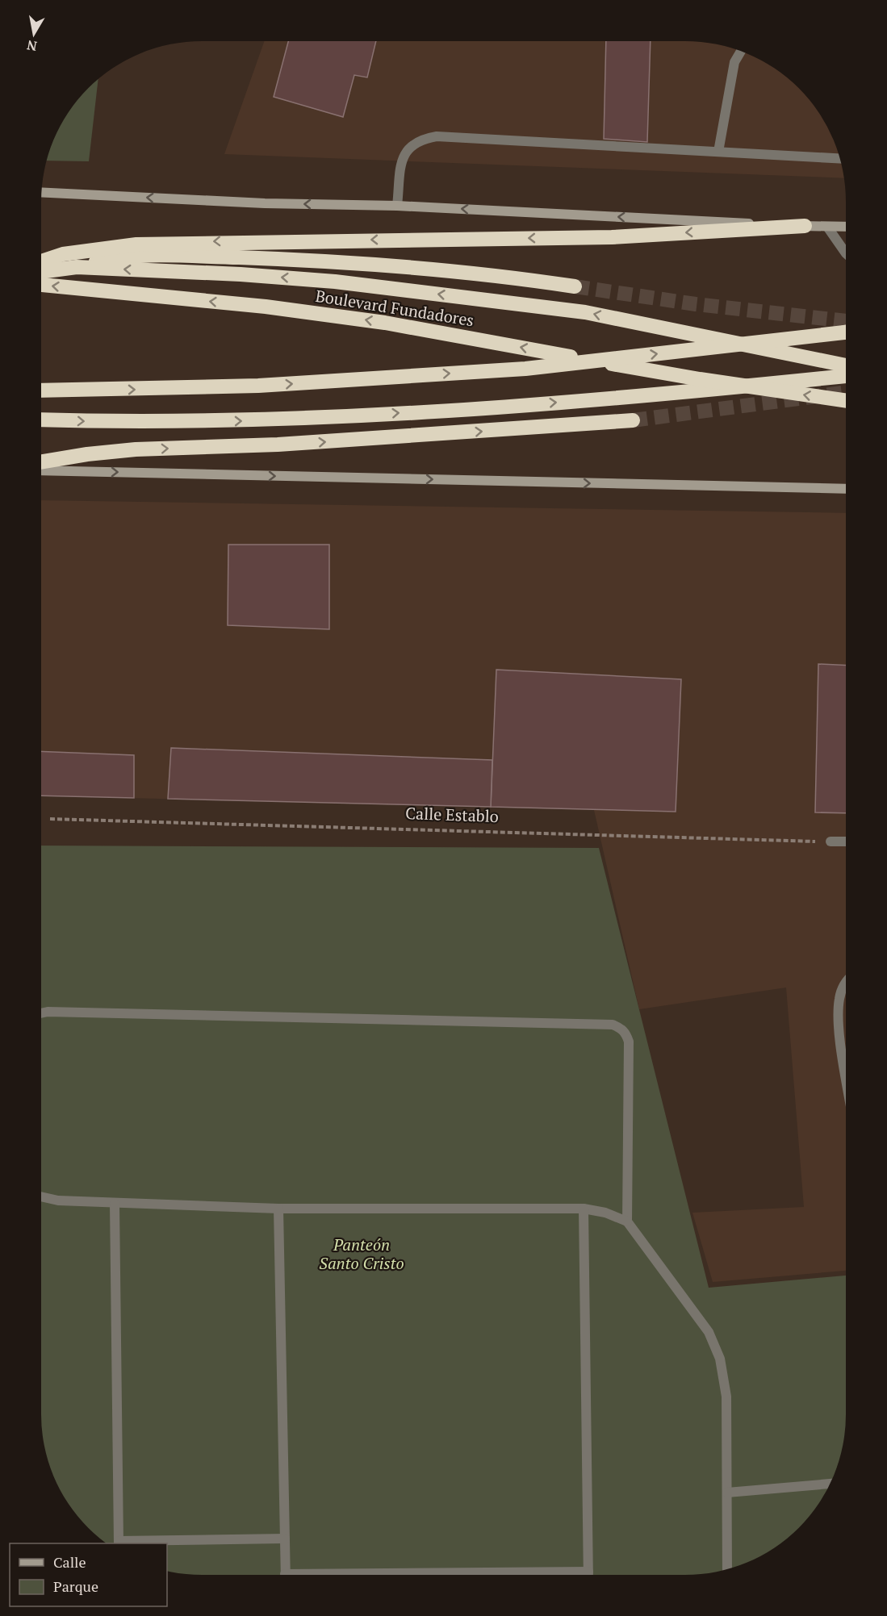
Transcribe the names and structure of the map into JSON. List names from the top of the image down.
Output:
{
  "streets": {
    "highway": ["Boulevard Fundadores"],
    "path": ["Calle Establo"]
  },
  "parks": ["Panteón Santo Cristo"],
  "legend": ["Calle", "Parque"],
  "north": "bottom"
}
